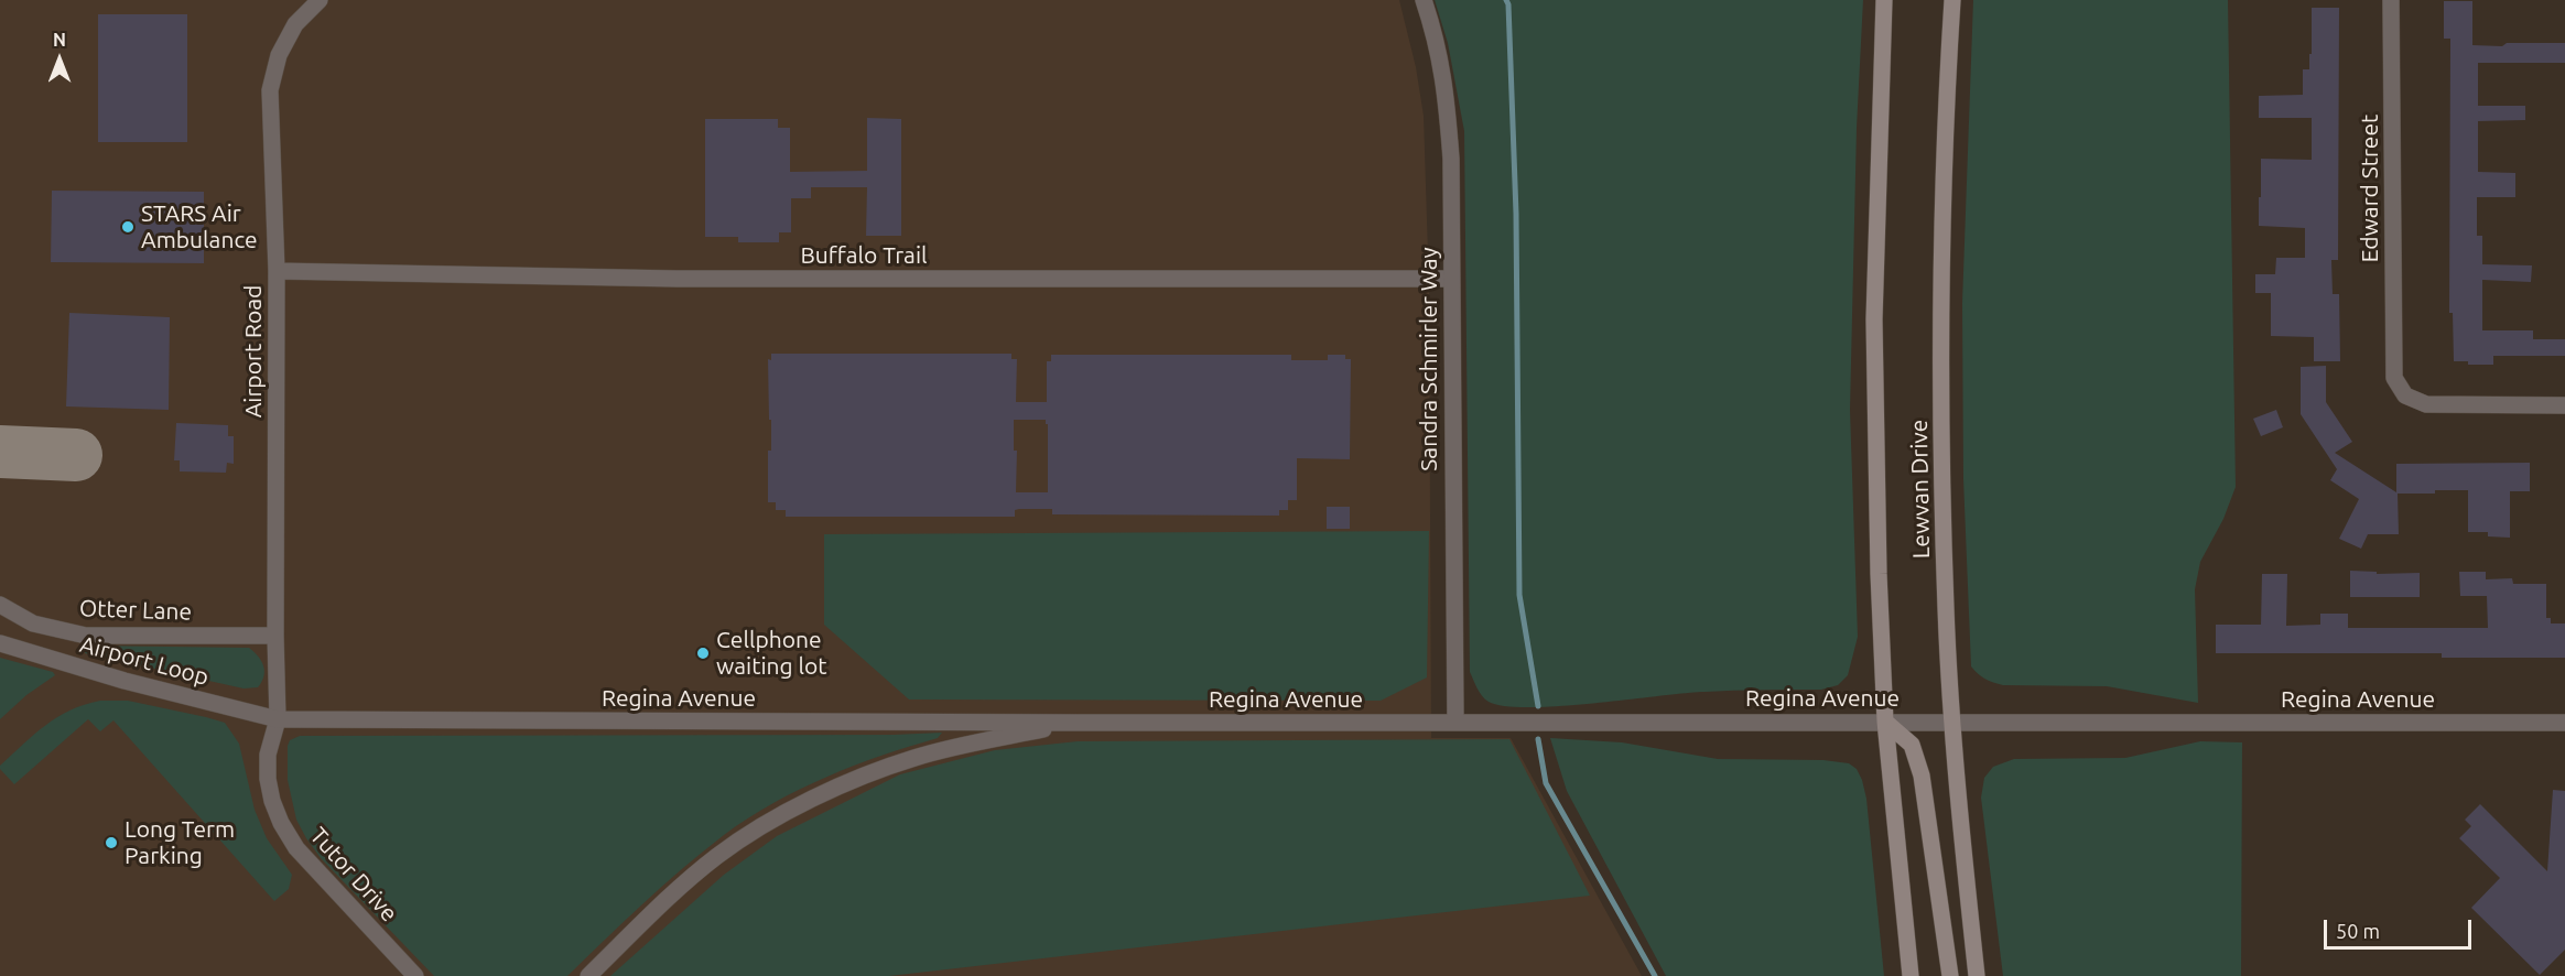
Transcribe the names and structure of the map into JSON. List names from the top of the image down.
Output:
{
  "streets": {
    "main road": ["Lewvan Drive"],
    "street": [
      "Edward Street",
      "Buffalo Trail",
      "Airport Road",
      "Sandra Schmirler Way",
      "Otter Lane",
      "Airport Loop",
      "Regina Avenue",
      "Tutor Drive"
    ]
  },
  "crossings": [
    ["Buffalo Trail", "Airport Road"],
    ["Buffalo Trail", "Sandra Schmirler Way"],
    ["Airport Road", "Otter Lane"],
    ["Airport Road", "Airport Loop"],
    ["Airport Road", "Regina Avenue"],
    ["Airport Road", "Tutor Drive"],
    ["Sandra Schmirler Way", "Regina Avenue"],
    ["Lewvan Drive", "Regina Avenue"],
    ["Airport Loop", "Regina Avenue"],
    ["Airport Loop", "Tutor Drive"],
    ["Regina Avenue", "Tutor Drive"]
  ],
  "places": ["STARS Air Ambulance", "Cellphone waiting lot", "Long Term Parking"],
  "scale_bar": "50 m",
  "north": "top"
}
